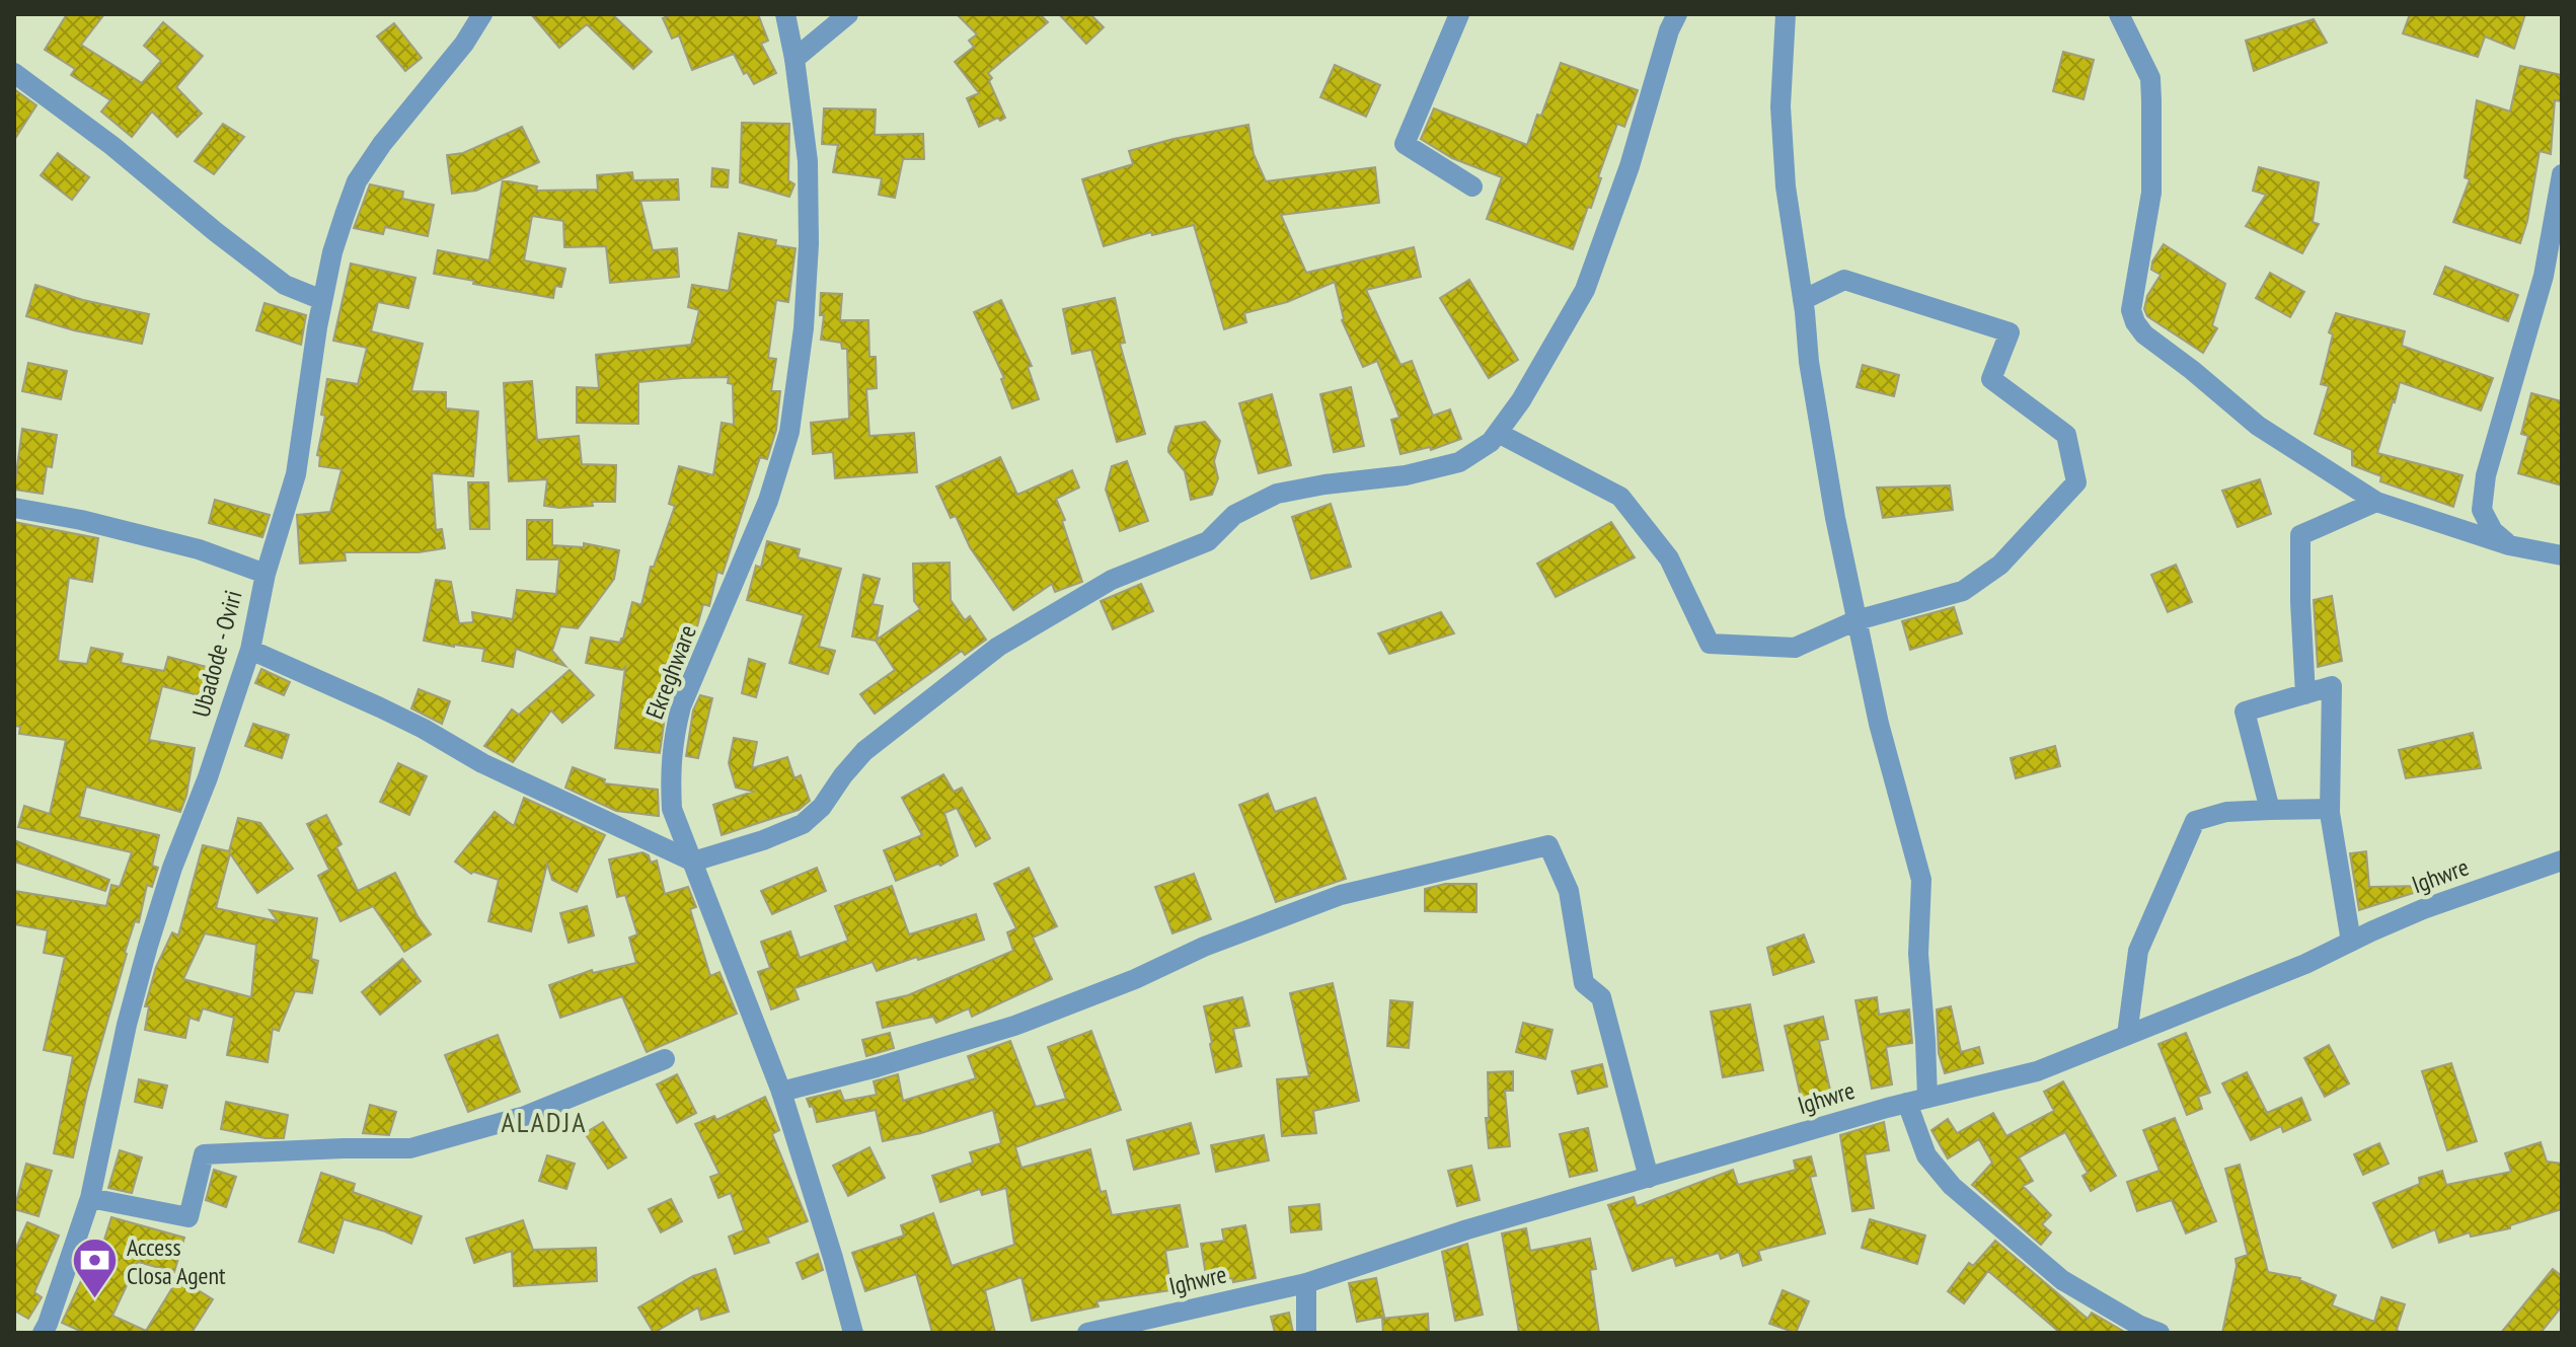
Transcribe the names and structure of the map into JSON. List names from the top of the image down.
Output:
{
  "streets": {
    "street": ["Ubadode - Oviri", "Ekreghware", "Ighwre"]
  },
  "districts": ["ALADJA"],
  "places": {
    "bank": ["Access Closa Agent"]
  }
}
